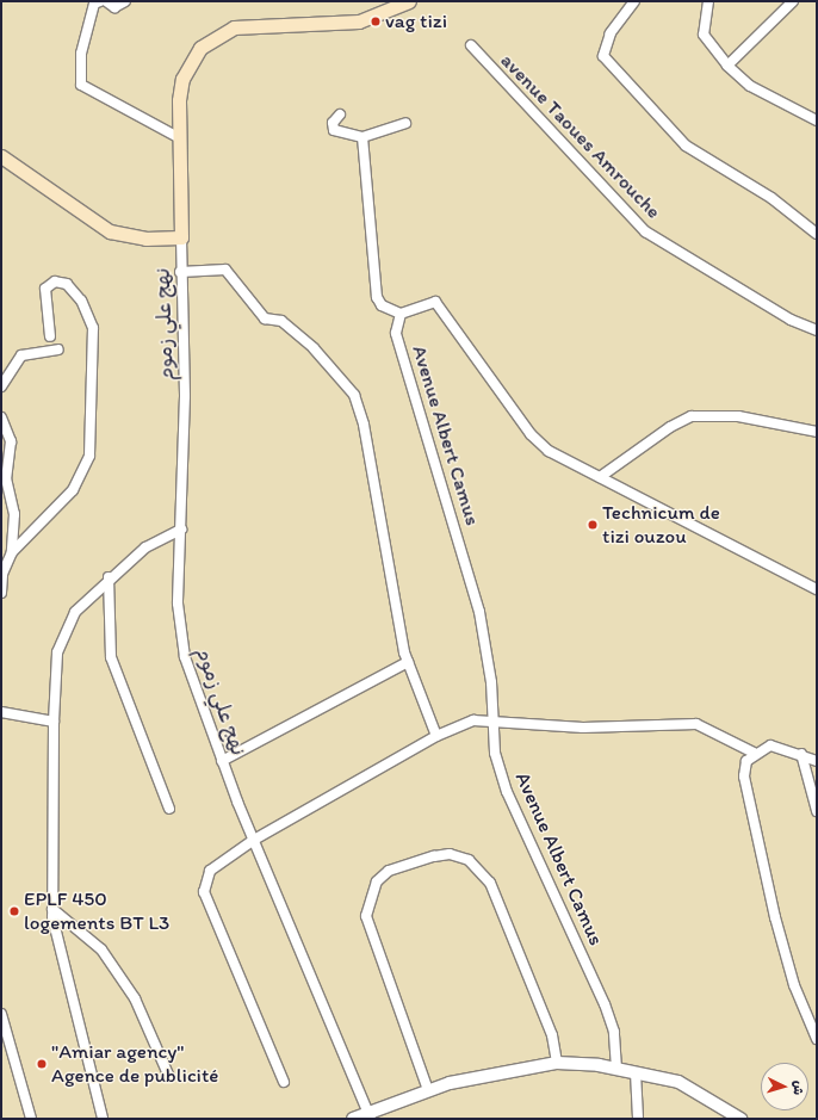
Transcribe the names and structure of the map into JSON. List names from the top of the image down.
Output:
{
  "streets": {
    "street": ["avenue Taoues Amrouche", "نهج علي زموم", "Avenue Albert Camus"]
  },
  "places": [
    "vag tizi",
    "Technicum de tizi ouzou",
    "EPLF 450 logements BT L3",
    "\"Amiar agency\" Agence de publicité"
  ],
  "north": "right"
}
